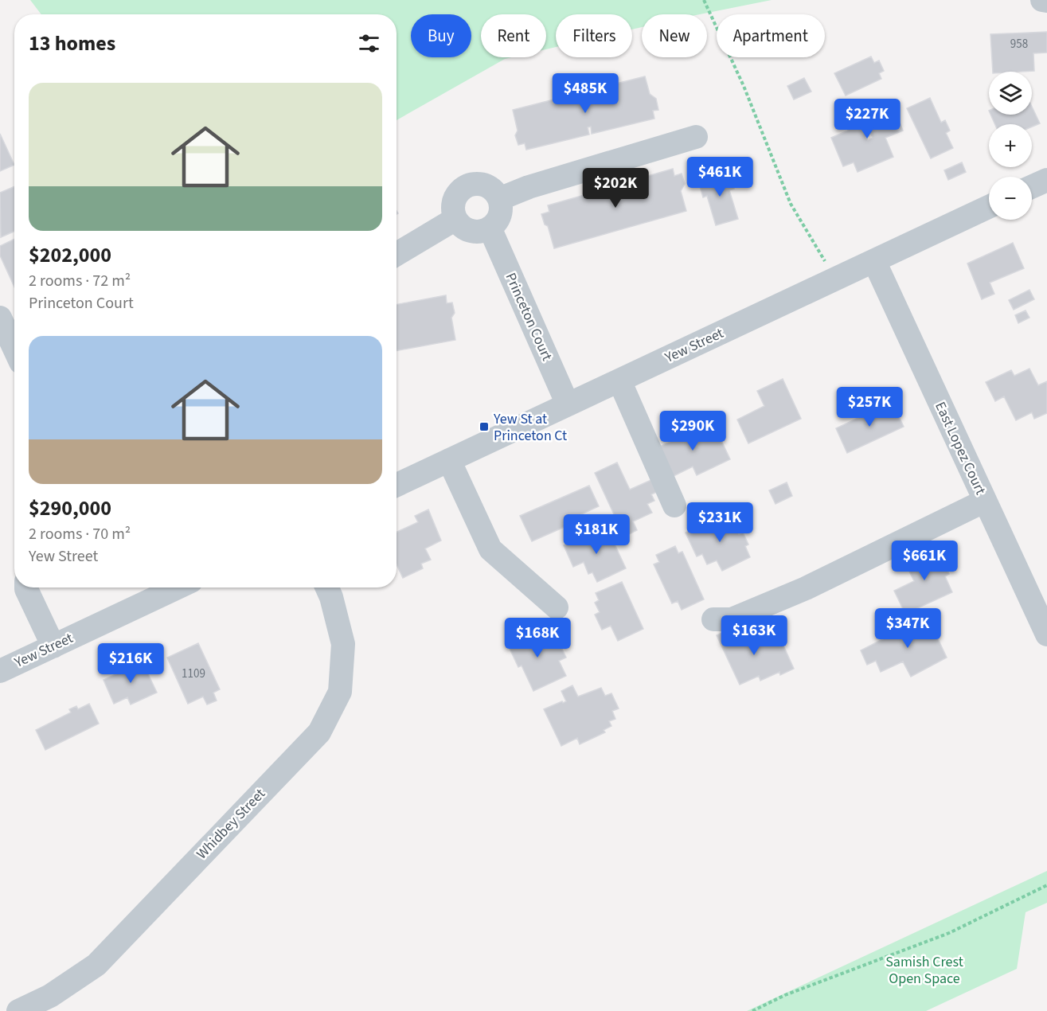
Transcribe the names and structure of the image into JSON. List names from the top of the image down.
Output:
{
  "streets": {
    "street": [
      "Princeton Court",
      "Yew Street",
      "East Lopez Court",
      "Whidbey Street"
    ]
  },
  "crossings": [
    ["Princeton Court", "Yew Street"],
    ["Yew Street", "East Lopez Court"]
  ],
  "parks": ["Samish Crest Open Space"],
  "places": {
    "transit": ["Yew St at Princeton Ct"]
  },
  "house_numbers": ["958", "1109"],
  "page": {
    "chip": [
      "Buy",
      "Rent",
      "Filters",
      "New",
      "Apartment"
    ],
    "heading": "13 homes",
    "map_buttons": ["+", "−"],
    "list": [
      {
        "name": "$202,000",
        "note": "2 rooms · 72 m² · Princeton Court"
      },
      {
        "name": "$290,000",
        "note": "2 rooms · 70 m² · Yew Street"
      }
    ],
    "price": [
      "$485K",
      "$227K",
      "$461K",
      "$202K",
      "$257K",
      "$290K",
      "$231K",
      "$181K",
      "$661K",
      "$347K",
      "$163K",
      "$168K",
      "$216K"
    ]
  }
}
